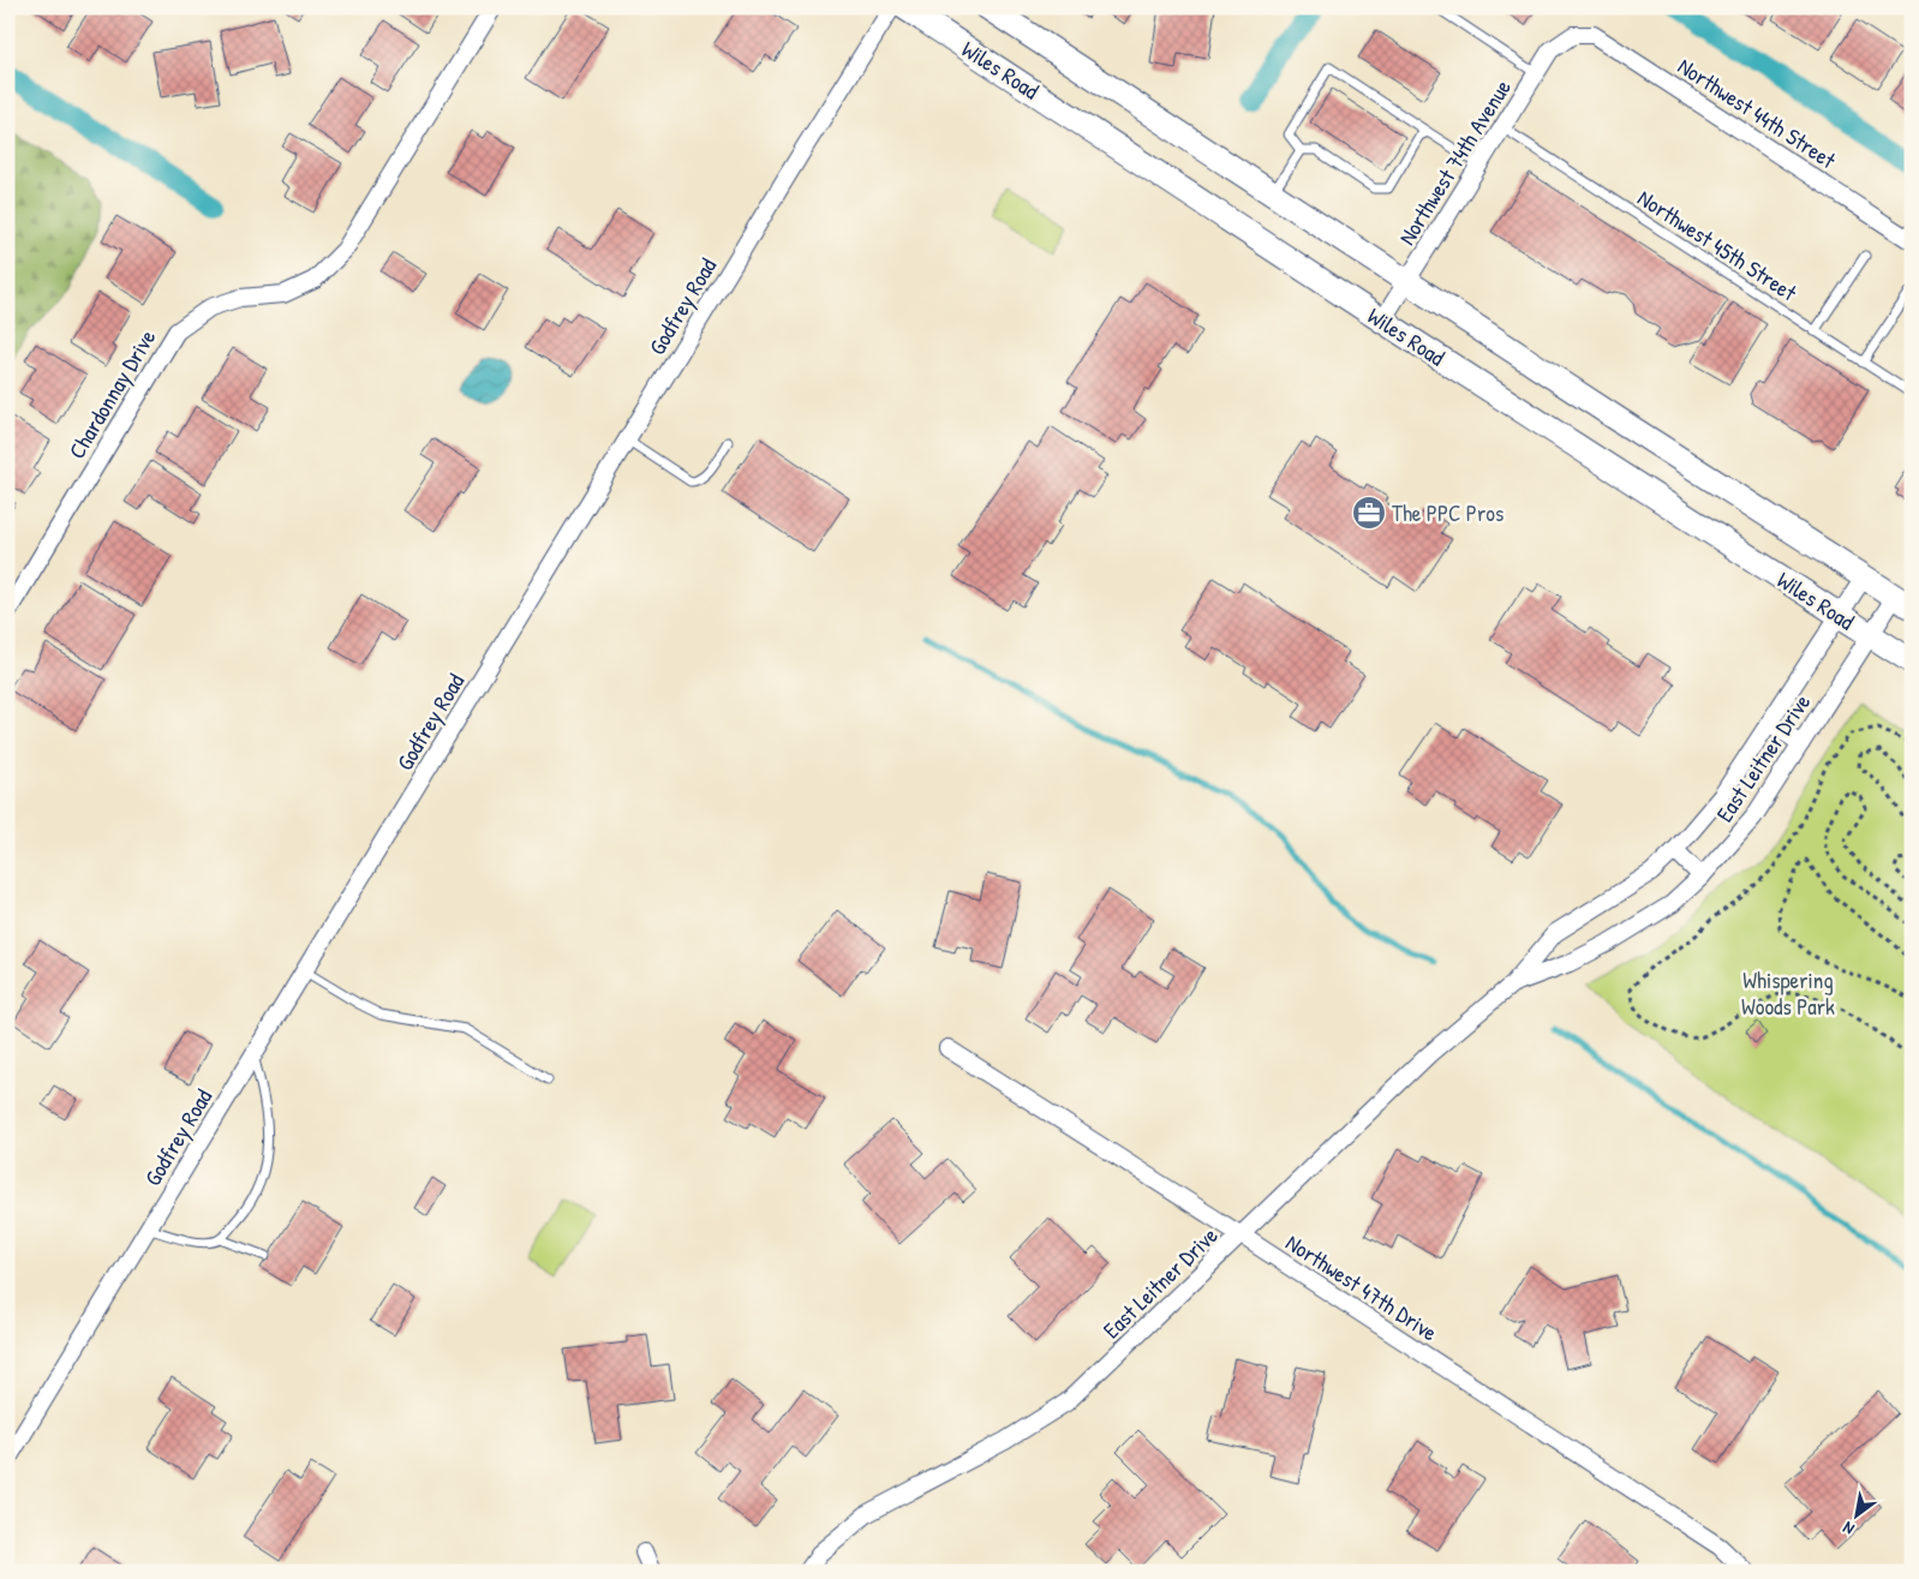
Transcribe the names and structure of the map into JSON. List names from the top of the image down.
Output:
{
  "streets": {
    "main road": ["Wiles Road"],
    "street": [
      "Northwest 44th Street",
      "Northwest 74th Avenue",
      "Godfrey Road",
      "Chardonnay Drive",
      "East Leitner Drive",
      "Northwest 47th Drive"
    ],
    "lane": ["Northwest 45th Street"]
  },
  "crossings": [
    ["Wiles Road", "Northwest 74th Avenue"],
    ["Wiles Road", "East Leitner Drive"],
    ["Northwest 44th Street", "Northwest 74th Avenue"],
    ["Northwest 74th Avenue", "Northwest 45th Street"],
    ["East Leitner Drive", "Northwest 47th Drive"]
  ],
  "parks": ["Whispering Woods Park"],
  "places": {
    "office": ["The PPC Pros"]
  },
  "north": "bottom left"
}
